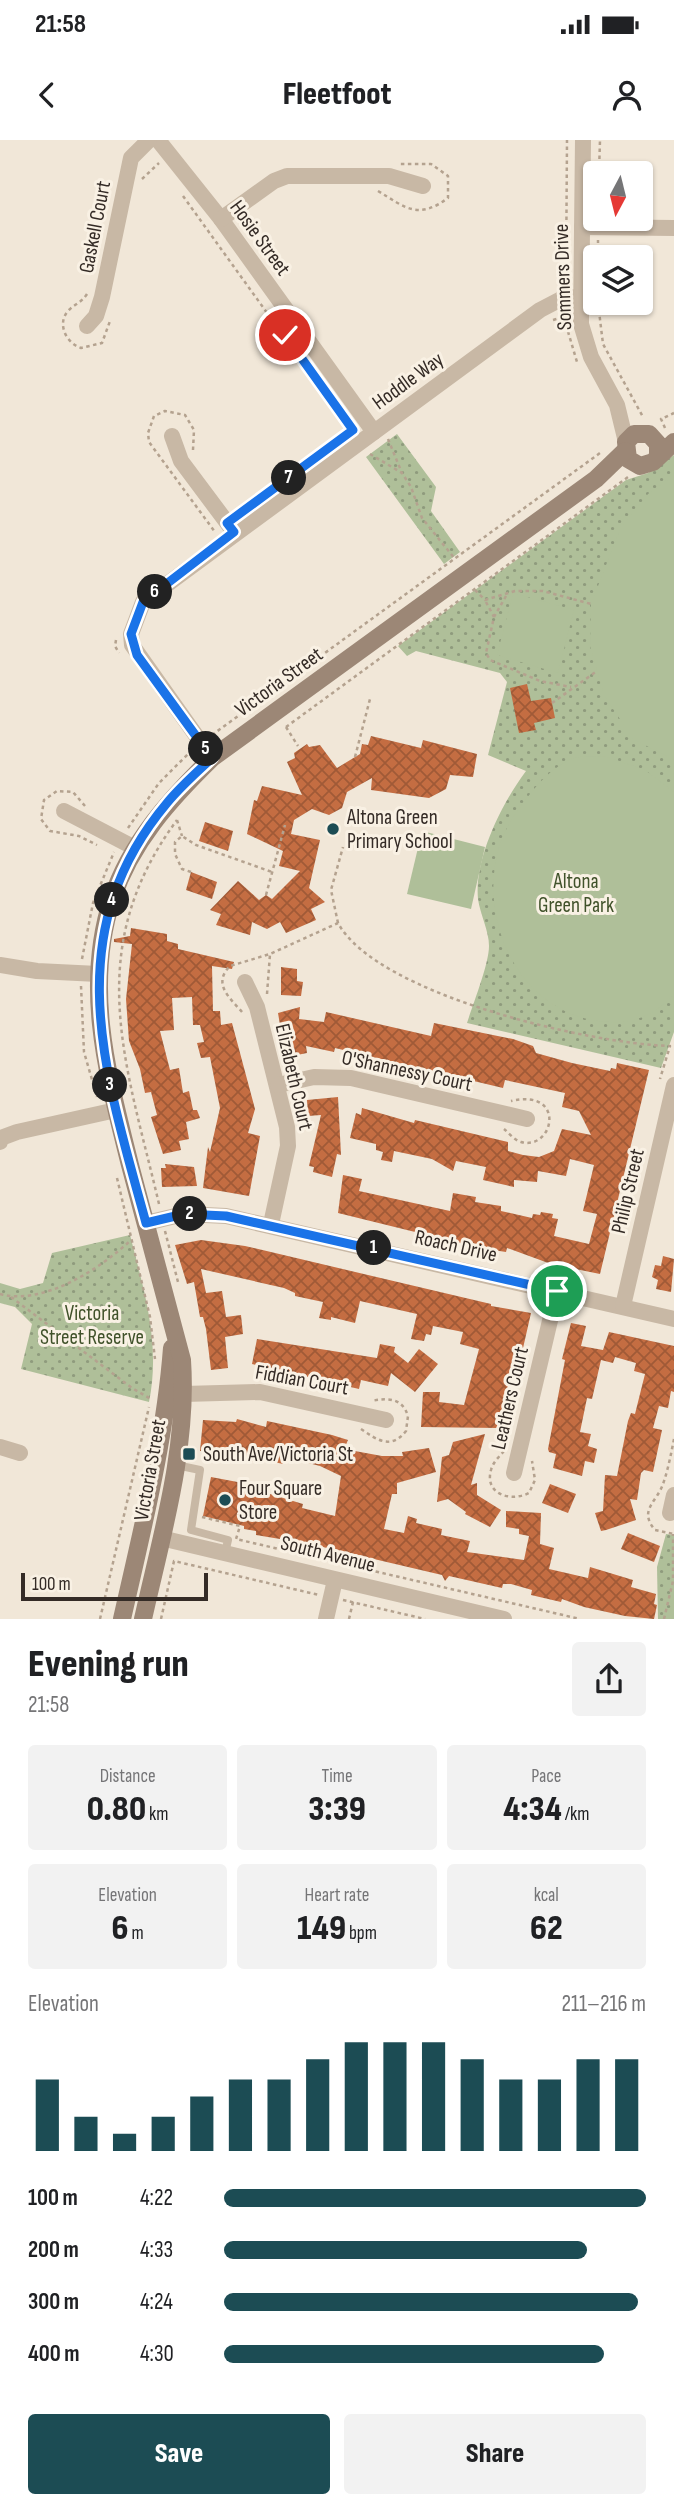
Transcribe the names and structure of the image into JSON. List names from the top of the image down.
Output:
{
  "streets": {
    "street": [
      "Gaskell Court",
      "Hosie Street",
      "Sommers Drive",
      "Hoddle Way",
      "Victoria Street",
      "O'Shannessy Court",
      "Elizabeth Court",
      "Philip Street",
      "Roach Drive",
      "Fiddian Court",
      "Leathers Court",
      "South Avenue"
    ]
  },
  "crossings": [
    ["Hosie Street", "Hoddle Way"],
    ["Sommers Drive", "Hoddle Way"],
    ["Sommers Drive", "Victoria Street"],
    ["Hoddle Way", "Victoria Street"],
    ["Victoria Street", "Roach Drive"],
    ["Victoria Street", "Fiddian Court"],
    ["Victoria Street", "South Avenue"],
    ["O'Shannessy Court", "Elizabeth Court"],
    ["Elizabeth Court", "Roach Drive"],
    ["Philip Street", "Roach Drive"],
    ["Roach Drive", "Leathers Court"]
  ],
  "parks": ["Altona Green Park", "Victoria Street Reserve"],
  "places": {
    "other": ["Altona Green Primary School", "Four Square Store"],
    "transit": ["South Ave/Victoria St"]
  },
  "scale_bar": "100 m",
  "north": "bottom",
  "page": {
    "status": "21:58",
    "header": "Fleetfoot",
    "pins": [
      "7",
      "6",
      "5",
      "4",
      "3",
      "2",
      "1"
    ],
    "scale": "100 m",
    "heading": ["Evening run", "21:58"],
    "stats": [
      ["Distance", "0.80 km"],
      ["Time", "3:39"],
      ["Pace", "4:34 /km"],
      ["Elevation", "6 m"],
      ["Heart rate", "149 bpm"],
      ["kcal", "62"]
    ],
    "chart": ["Elevation", "211–216 m"],
    "list": [
      {
        "name": "100 m",
        "note": "4:22"
      },
      {
        "name": "200 m",
        "note": "4:33"
      },
      {
        "name": "300 m",
        "note": "4:24"
      },
      {
        "name": "400 m",
        "note": "4:30"
      }
    ],
    "buttons": ["Save", "Share"]
  }
}
